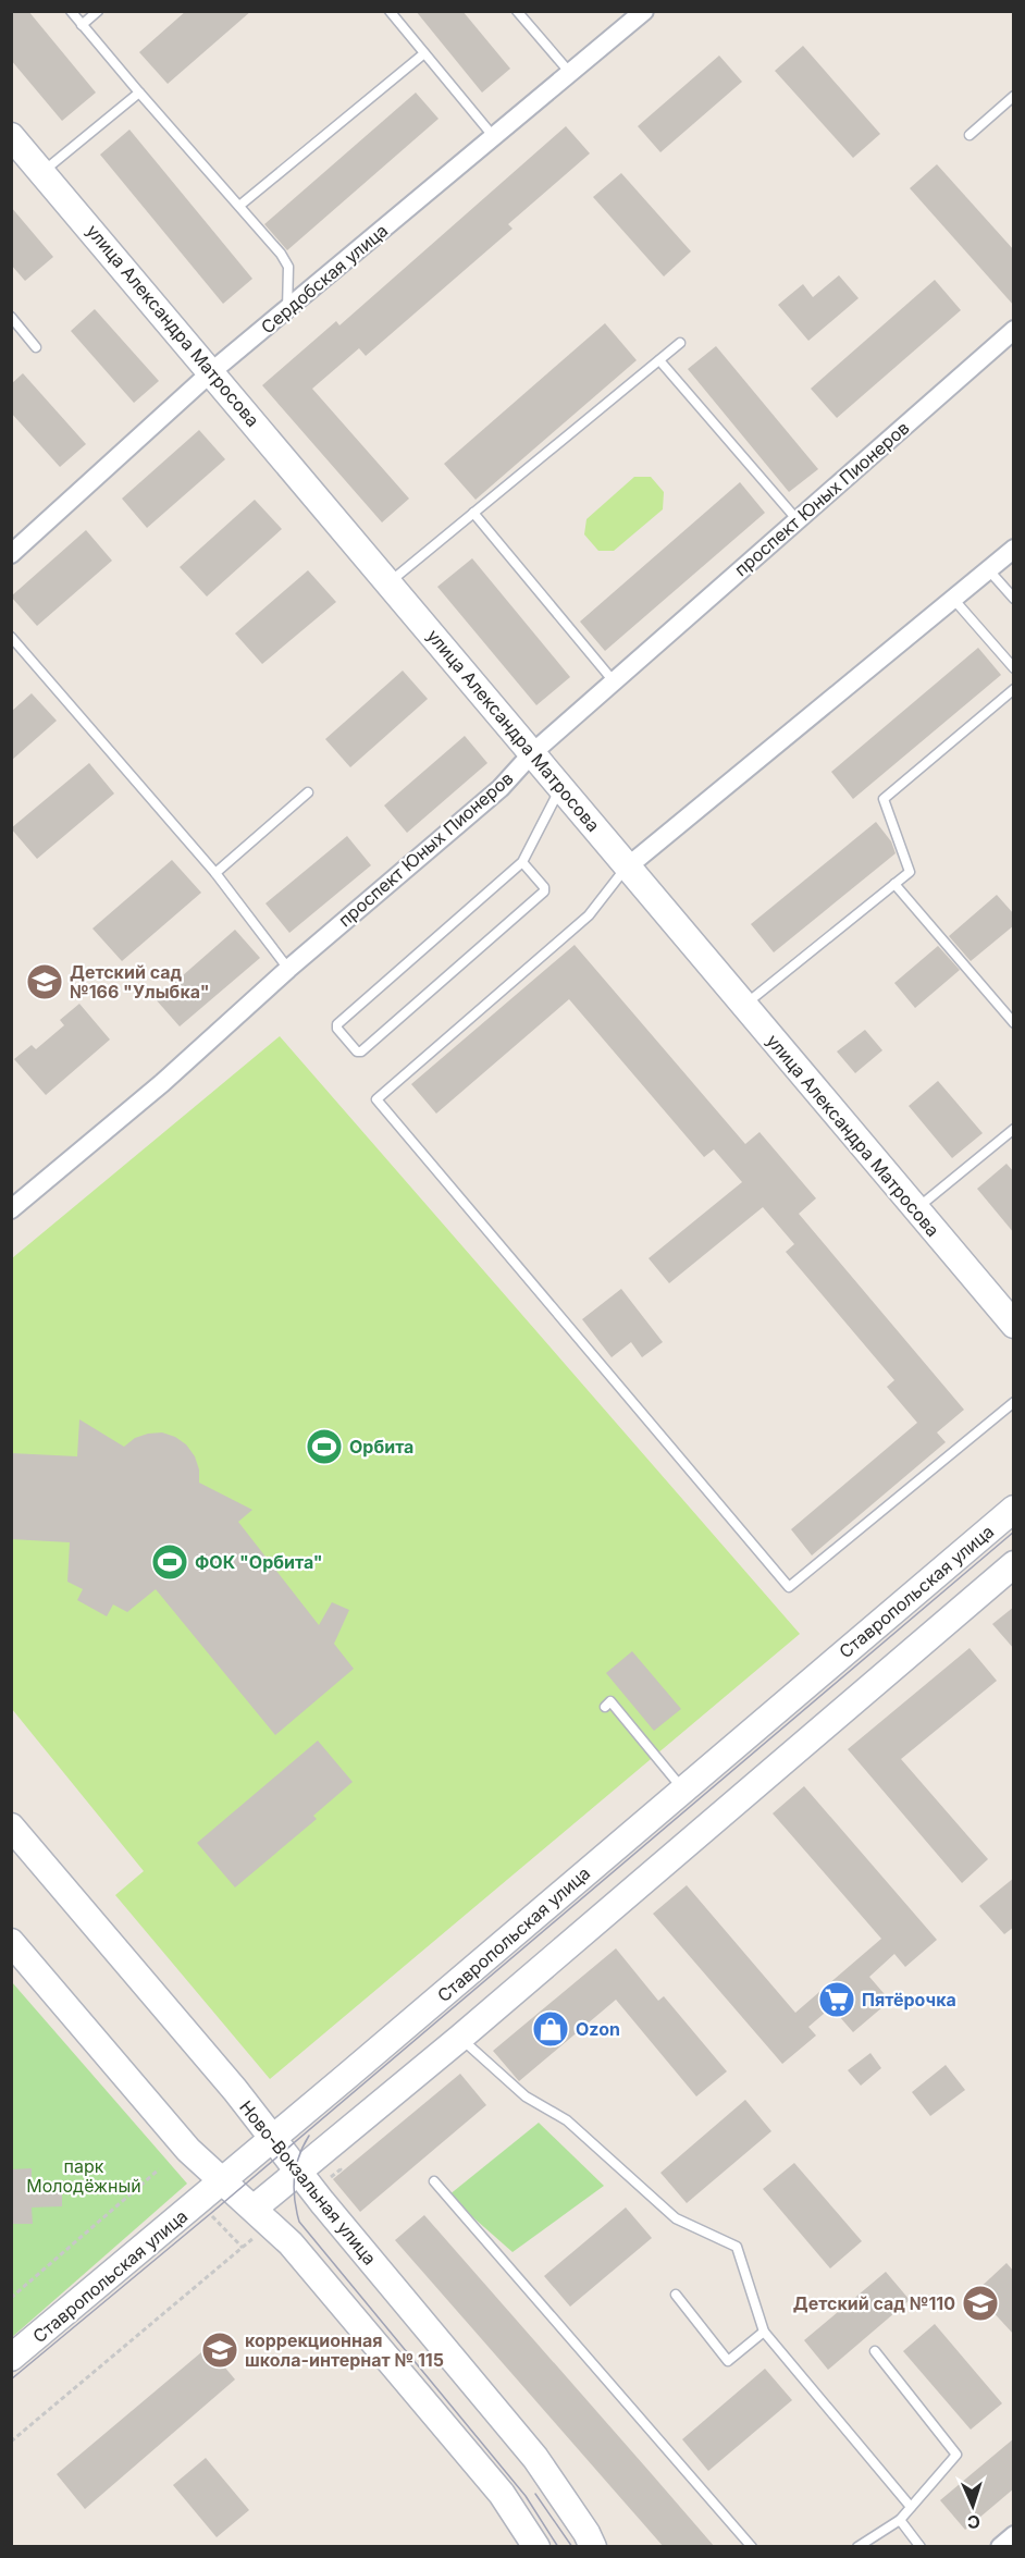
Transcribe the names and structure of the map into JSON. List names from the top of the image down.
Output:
{
  "streets": {
    "street": [
      "Сердобская улица",
      "улица Александра Матросова",
      "проспект Юных Пионеров",
      "Ставропольская улица",
      "Ново-Вокзальная улица"
    ]
  },
  "crossings": [
    ["Сердобская улица", "улица Александра Матросова"],
    ["улица Александра Матросова", "проспект Юных Пионеров"],
    ["Ставропольская улица", "Ново-Вокзальная улица"]
  ],
  "parks": ["парк Молодёжный"],
  "places": {
    "school or university": ["Детский сад №166 \"Улыбка\"", "Детский сад №110", "коррекционная школа-интернат № 115"],
    "sports": ["Орбита", "ФОК \"Орбита\""],
    "supermarket": ["Пятёрочка"],
    "shop": ["Ozon"]
  },
  "north": "bottom"
}
